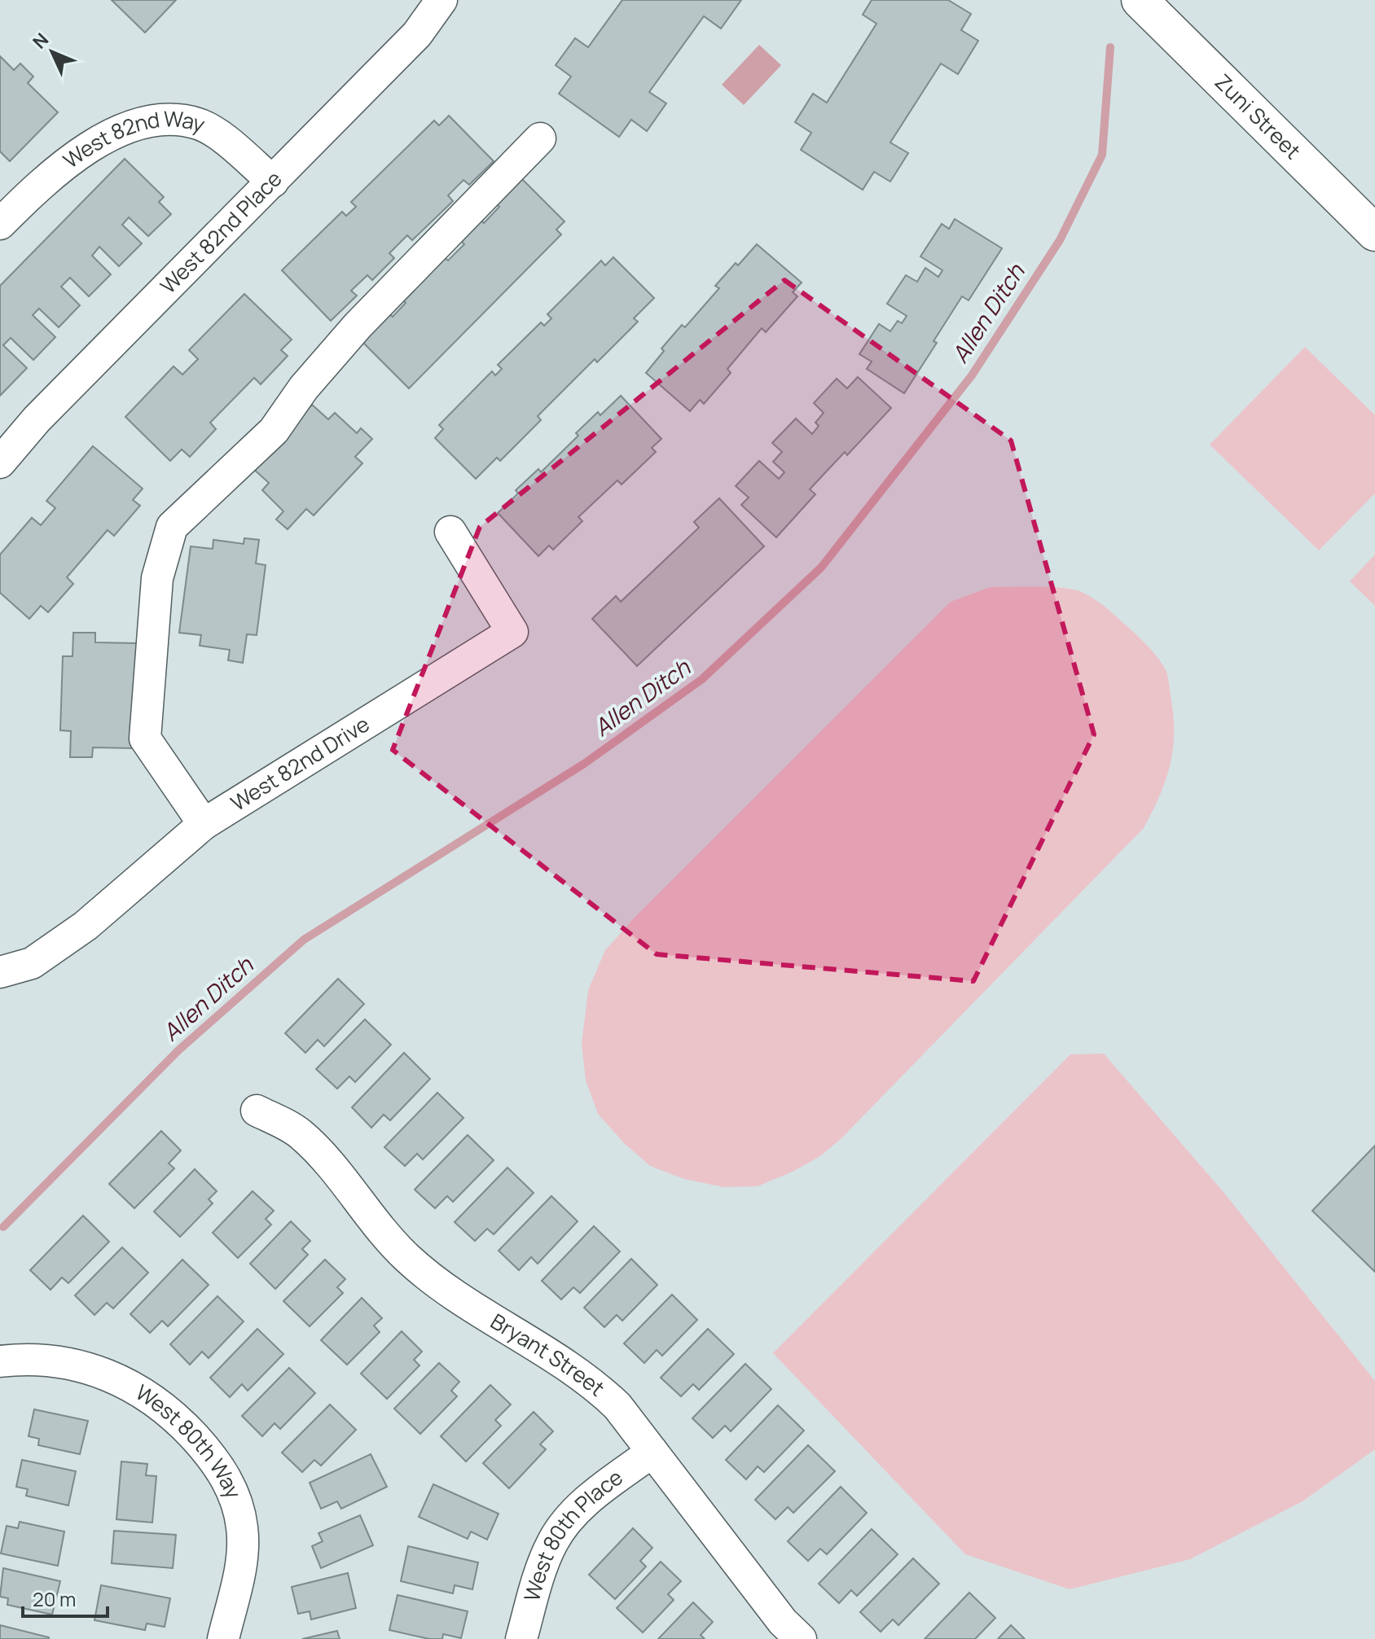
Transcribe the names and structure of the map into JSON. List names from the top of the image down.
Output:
{
  "streets": {
    "street": [
      "Zuni Street",
      "West 82nd Way",
      "West 82nd Place",
      "West 82nd Drive",
      "Bryant Street",
      "West 80th Way",
      "West 80th Place"
    ]
  },
  "crossings": [
    ["West 82nd Way", "West 82nd Place"],
    ["Bryant Street", "West 80th Place"]
  ],
  "water": ["Allen Ditch"],
  "scale_bar": "20 m",
  "north": "top left"
}
